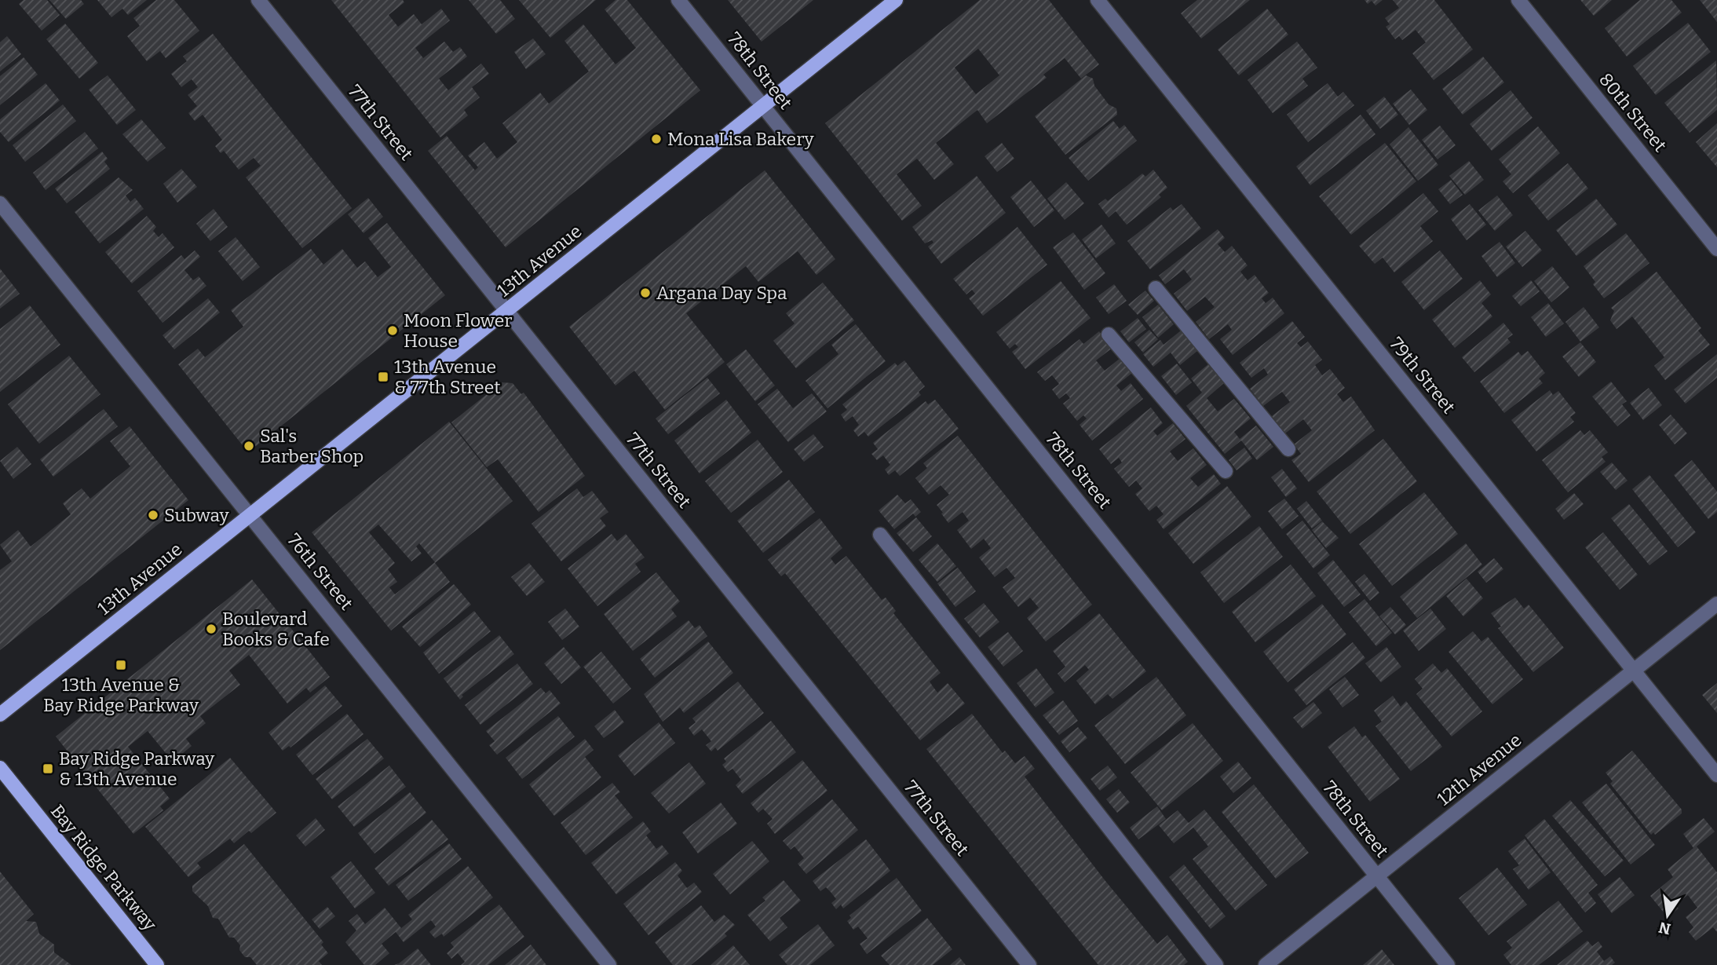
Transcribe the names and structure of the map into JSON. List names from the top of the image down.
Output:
{
  "streets": {
    "main road": ["13th Avenue", "Bay Ridge Parkway"],
    "street": [
      "78th Street",
      "80th Street",
      "77th Street",
      "79th Street",
      "76th Street",
      "12th Avenue"
    ]
  },
  "crossings": [
    ["78th Street", "13th Avenue"],
    ["78th Street", "12th Avenue"],
    ["77th Street", "13th Avenue"],
    ["13th Avenue", "76th Street"],
    ["79th Street", "12th Avenue"]
  ],
  "places": {
    "other": [
      "Mona Lisa Bakery",
      "Argana Day Spa",
      "Moon Flower House",
      "Sal's Barber Shop",
      "Subway",
      "Boulevard Books & Cafe"
    ],
    "transit": ["13th Avenue & 77th Street", "13th Avenue & Bay Ridge Parkway", "Bay Ridge Parkway & 13th Avenue"]
  },
  "north": "bottom"
}
